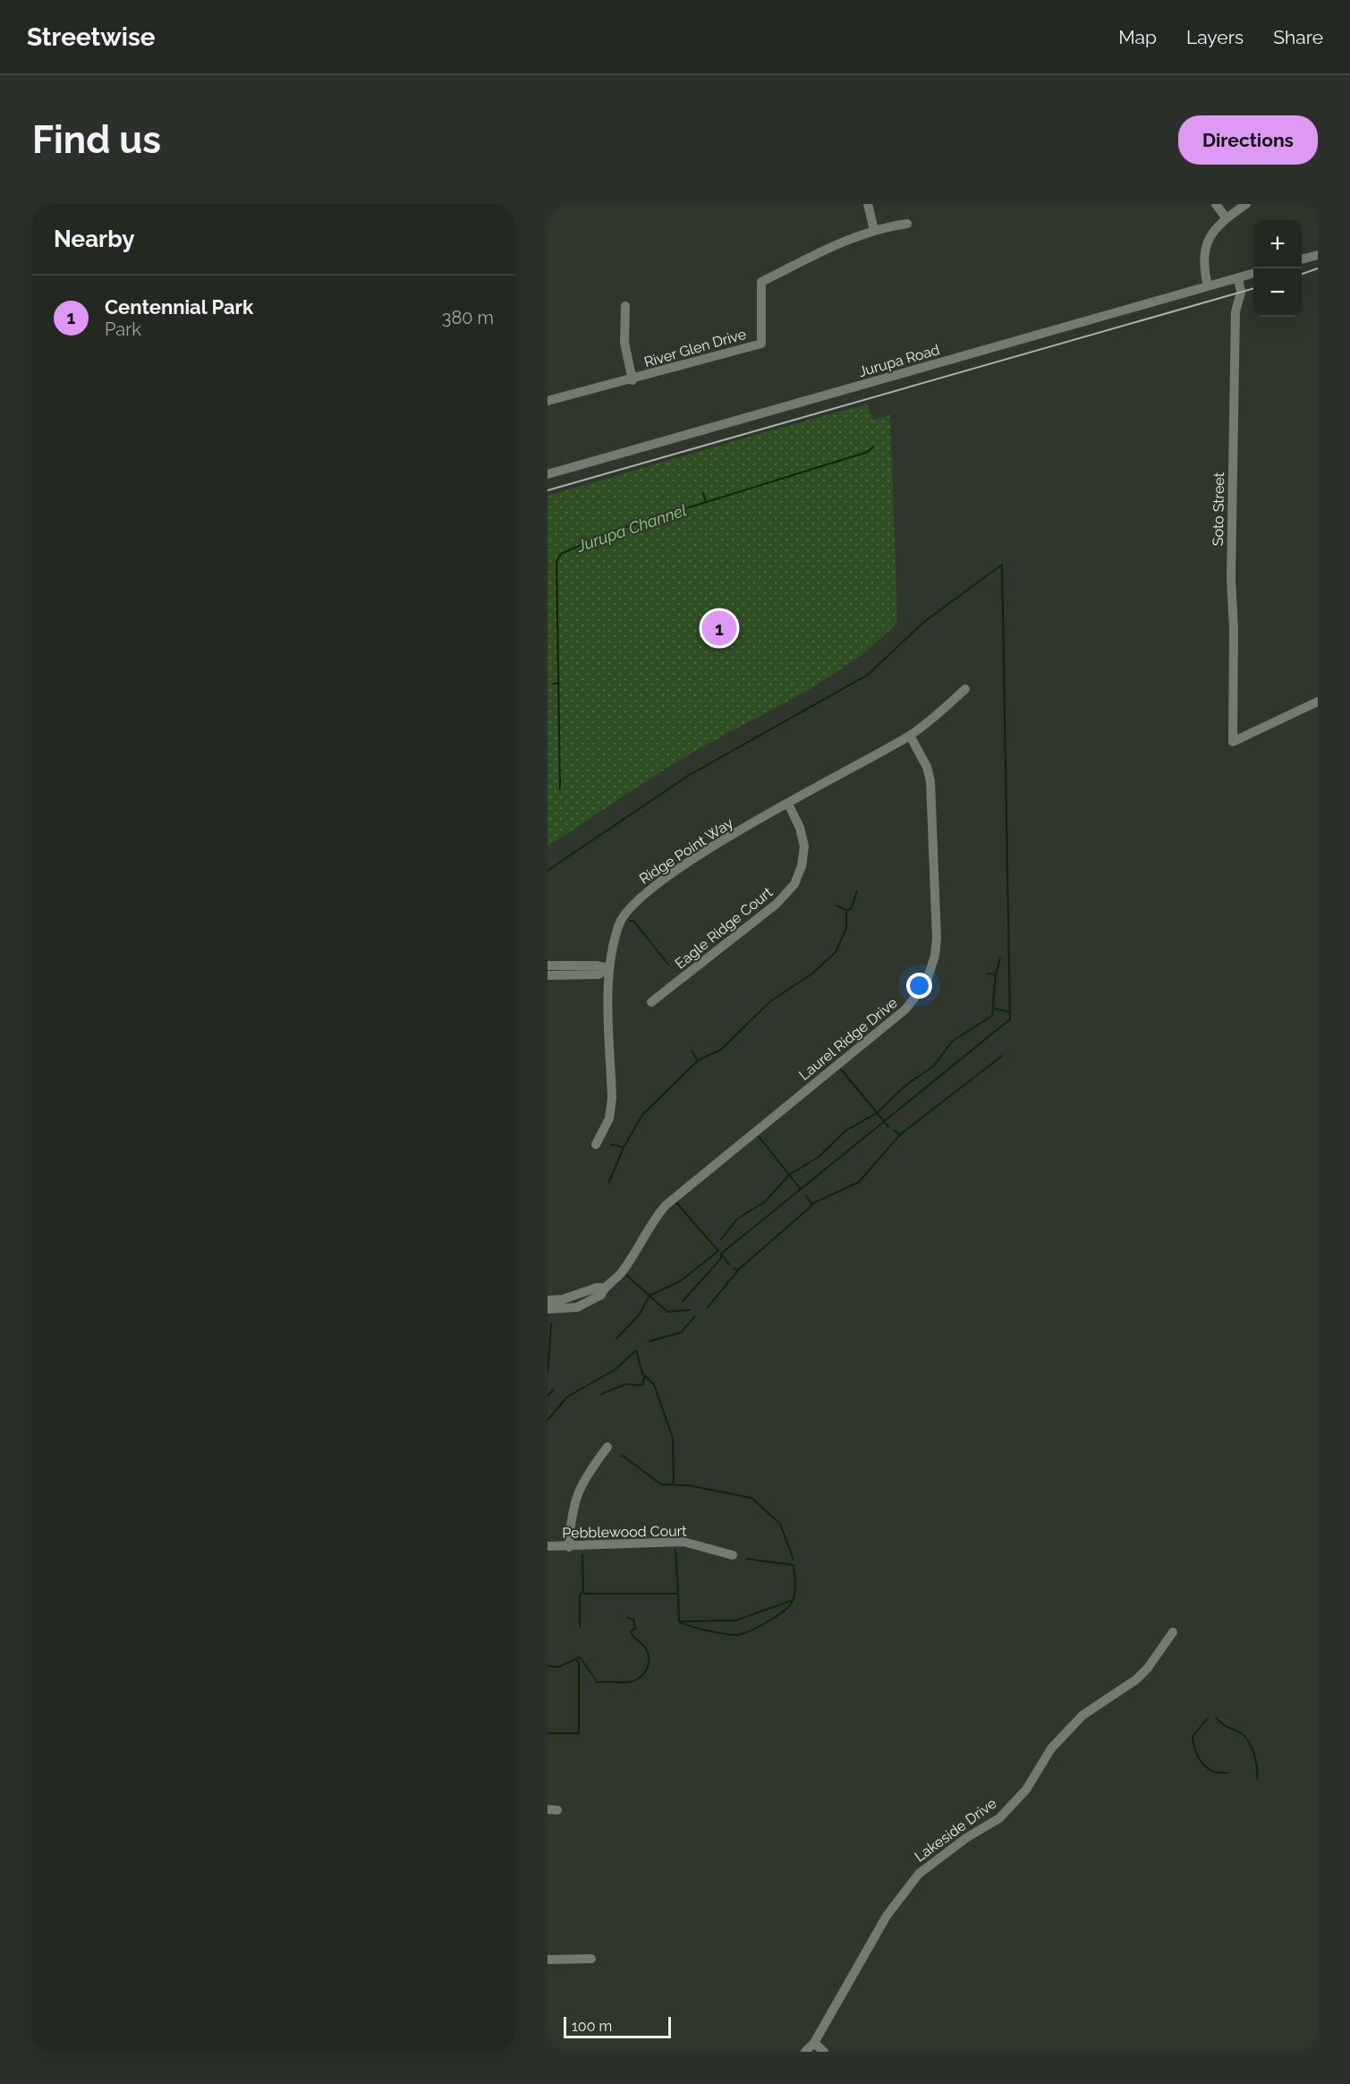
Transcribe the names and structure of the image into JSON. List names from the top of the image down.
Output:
{
  "streets": {
    "street": [
      "River Glen Drive",
      "Jurupa Road",
      "Soto Street",
      "Ridge Point Way",
      "Eagle Ridge Court",
      "Laurel Ridge Drive",
      "Pebblewood Court",
      "Lakeside Drive"
    ]
  },
  "crossings": [
    ["Jurupa Road", "Soto Street"],
    ["Ridge Point Way", "Eagle Ridge Court"],
    ["Ridge Point Way", "Laurel Ridge Drive"]
  ],
  "water": ["Jurupa Channel"],
  "scale_bar": "100 m",
  "page": {
    "header": "Streetwise",
    "nav": ["Map", "Layers", "Share"],
    "buttons": "Directions",
    "title": "Find us",
    "heading": "Nearby",
    "map_buttons": ["+", "−"],
    "list": [
      {
        "mark": "1",
        "name": "Centennial Park",
        "note": "Park",
        "value": "380 m"
      }
    ],
    "pins": "1",
    "scale": "100 m"
  }
}
